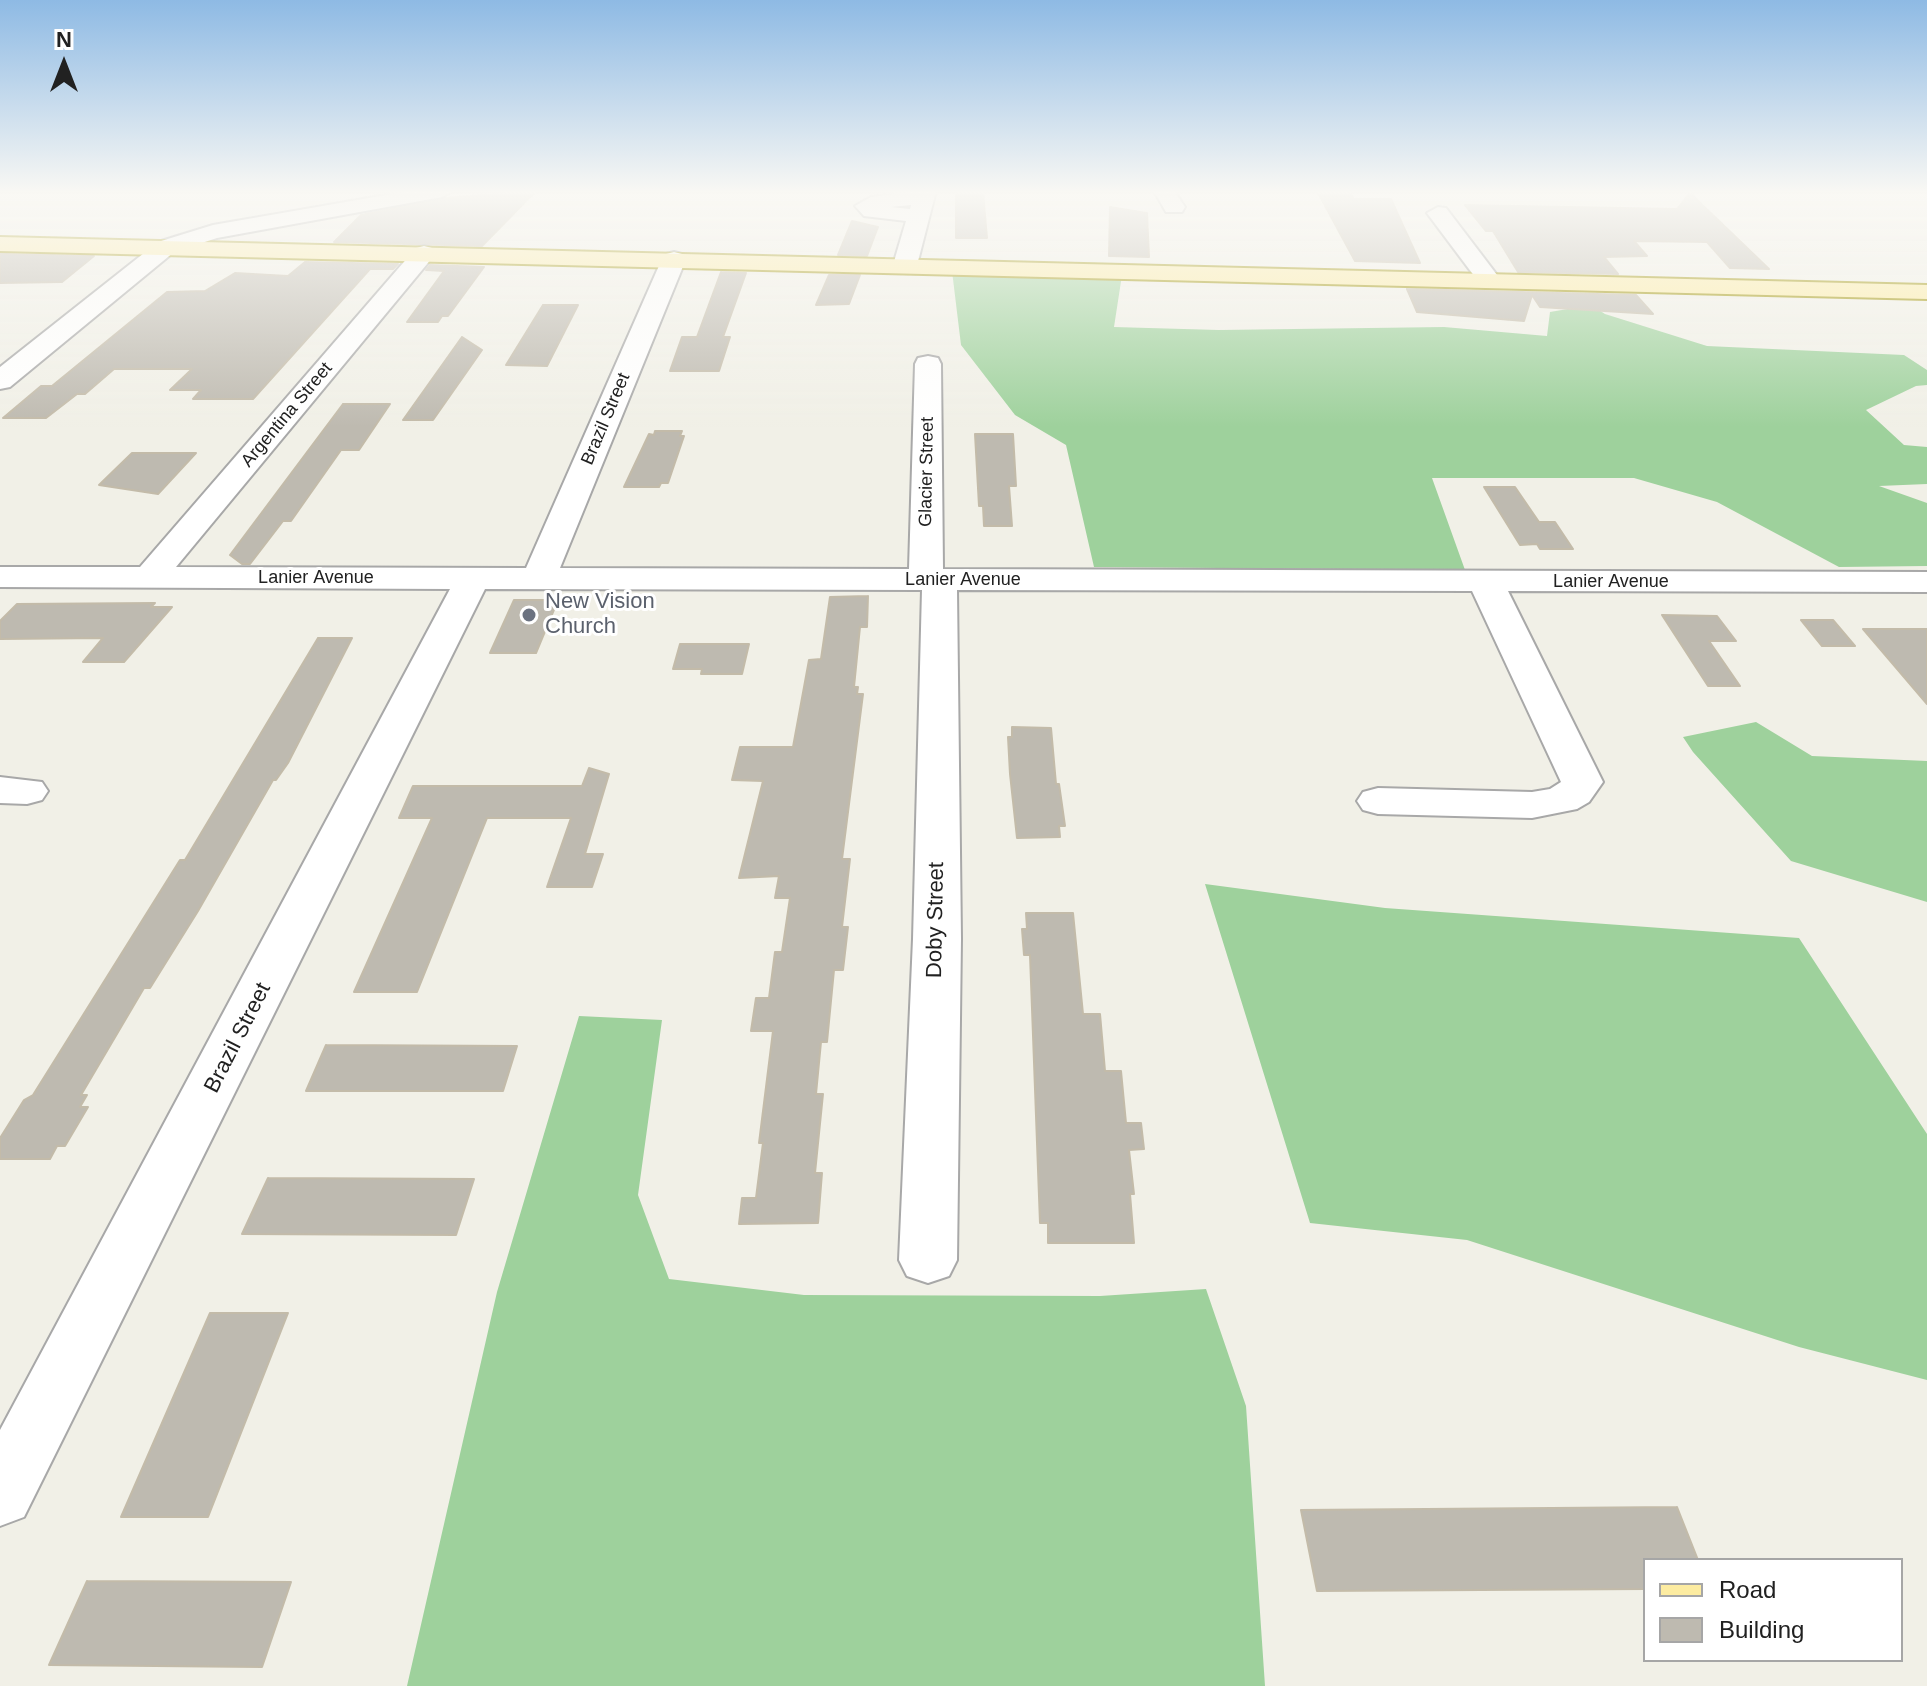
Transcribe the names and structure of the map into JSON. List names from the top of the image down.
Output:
{
  "streets": {
    "street": [
      "Argentina Street",
      "Brazil Street",
      "Glacier Street",
      "Lanier Avenue",
      "Doby Street"
    ]
  },
  "crossings": [
    ["Argentina Street", "Lanier Avenue"],
    ["Brazil Street", "Lanier Avenue"],
    ["Glacier Street", "Lanier Avenue"],
    ["Glacier Street", "Doby Street"],
    ["Lanier Avenue", "Doby Street"]
  ],
  "places": ["New Vision Church"],
  "legend": ["Road", "Building"],
  "north": "top"
}
